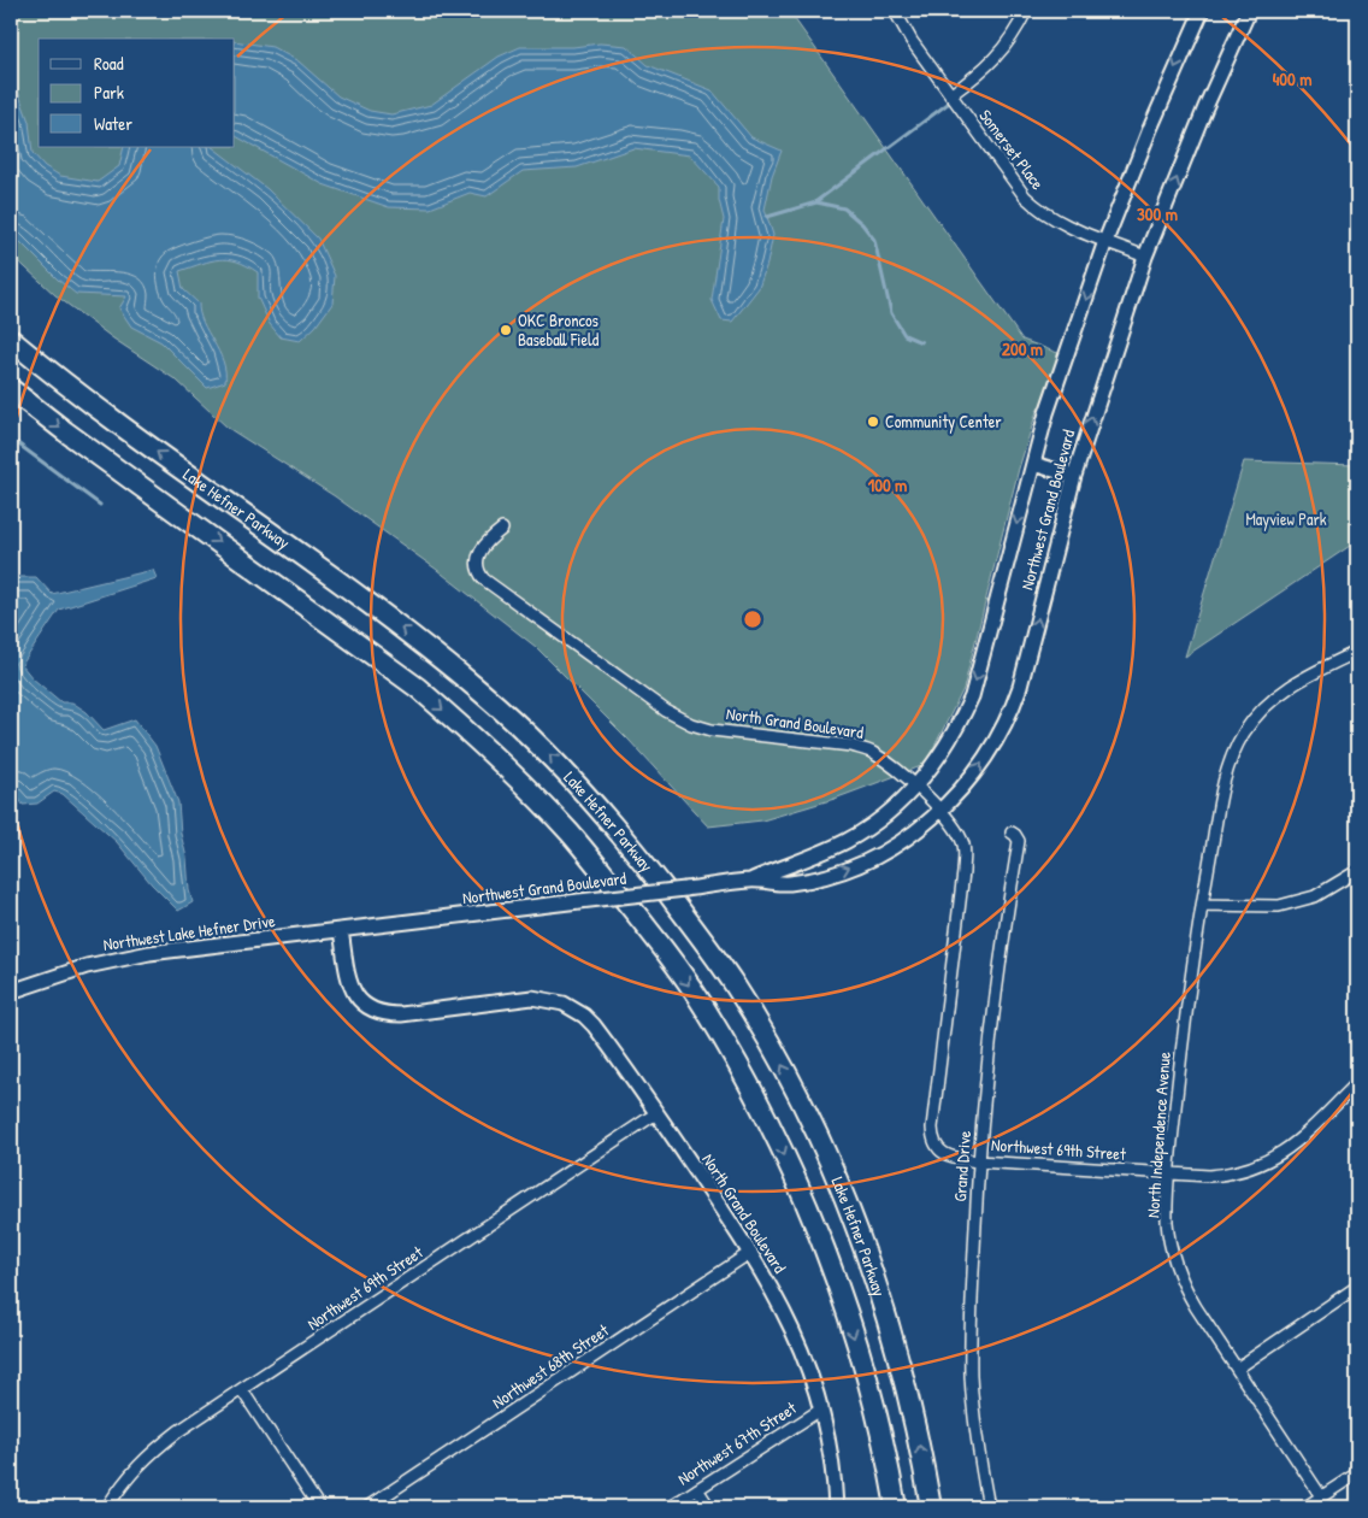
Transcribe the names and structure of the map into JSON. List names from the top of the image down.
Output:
{
  "streets": {
    "highway": ["Lake Hefner Parkway"],
    "street": [
      "Somerset Place",
      "Northwest Grand Boulevard",
      "North Grand Boulevard",
      "Northwest Lake Hefner Drive",
      "North Independence Avenue",
      "Northwest 69th Street",
      "Grand Drive",
      "Northwest 68th Street",
      "Northwest 67th Street"
    ]
  },
  "crossings": [
    ["Somerset Place", "Northwest Grand Boulevard"],
    ["Northwest Grand Boulevard", "North Grand Boulevard"],
    ["Northwest Grand Boulevard", "Northwest Lake Hefner Drive"],
    ["North Grand Boulevard", "Northwest Lake Hefner Drive"],
    ["North Grand Boulevard", "Northwest 69th Street"],
    ["North Grand Boulevard", "Grand Drive"],
    ["North Grand Boulevard", "Northwest 68th Street"],
    ["North Grand Boulevard", "Northwest 67th Street"],
    ["North Independence Avenue", "Northwest 69th Street"],
    ["Northwest 69th Street", "Grand Drive"]
  ],
  "parks": ["Mayview Park"],
  "places": ["OKC Broncos Baseball Field", "Community Center"],
  "legend": ["Road", "Park", "Water"],
  "rings": [
    "400 m",
    "300 m",
    "200 m",
    "100 m"
  ]
}
